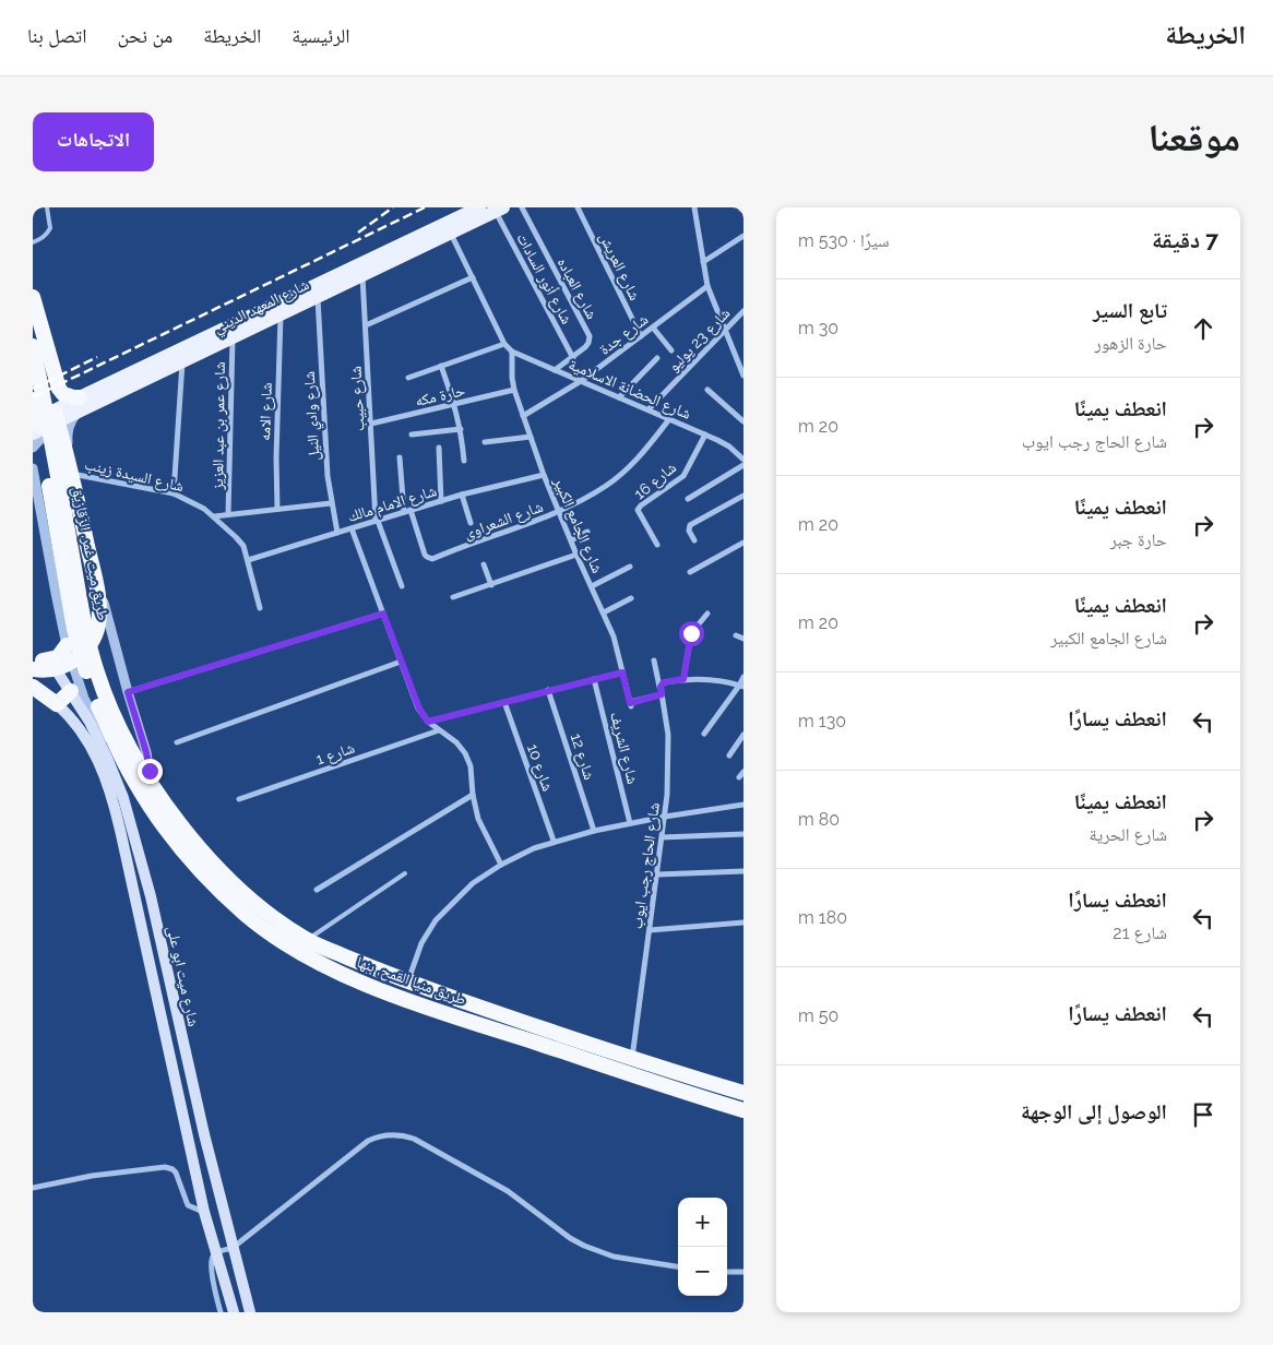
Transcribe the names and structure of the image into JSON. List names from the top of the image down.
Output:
{
  "streets": {
    "highway": ["طريق ميت غمر, الزقازيق", "طريق منيا القمح, بنها"],
    "main road": ["شارع المعهد الديني", "شارع ميت ابو على"],
    "street": [
      "شارع العريش",
      "شارع أنور السادات",
      "شارع العباده",
      "شارع جدة",
      "شارع 23 يوليو",
      "شارع الحضانة الاسلامية",
      "حارة مكه",
      "شارع حبيب",
      "شارع الامه",
      "شارع وادي النيل",
      "شارع عمر بن عبد العزيز",
      "شارع السيدة زينب",
      "شارع 16",
      "شارع الامام مالك",
      "شارع الشعراوى",
      "شارع الجامع الكبير",
      "شارع الشريف",
      "شارع 1",
      "شارع 12",
      "شارع 10",
      "شارع الحاج رجب ايوب"
    ]
  },
  "crossings": [
    ["شارع العريش", "شارع جدة"],
    ["شارع أنور السادات", "شارع العباده"],
    ["شارع أنور السادات", "شارع المعهد الديني"],
    ["شارع العباده", "شارع الحضانة الاسلامية"],
    ["شارع المعهد الديني", "شارع حبيب"],
    ["شارع المعهد الديني", "شارع الامه"],
    ["شارع المعهد الديني", "شارع وادي النيل"],
    ["شارع المعهد الديني", "شارع عمر بن عبد العزيز"],
    ["شارع جدة", "شارع الحضانة الاسلامية"],
    ["شارع جدة", "شارع الجامع الكبير"],
    ["شارع 23 يوليو", "شارع الحضانة الاسلامية"],
    ["شارع الحضانة الاسلامية", "شارع 16"],
    ["شارع الحضانة الاسلامية", "شارع الشعراوى"],
    ["شارع الحضانة الاسلامية", "شارع الجامع الكبير"],
    ["حارة مكه", "شارع حبيب"],
    ["حارة مكه", "شارع الجامع الكبير"],
    ["شارع حبيب", "شارع الامام مالك"],
    ["شارع وادي النيل", "شارع الامام مالك"],
    ["شارع السيدة زينب", "شارع الامام مالك"],
    ["شارع الامام مالك", "شارع الشعراوى"],
    ["شارع الامام مالك", "شارع الجامع الكبير"],
    ["شارع الشعراوى", "شارع الجامع الكبير"],
    ["شارع الجامع الكبير", "شارع الحاج رجب ايوب"],
    ["طريق ميت غمر, الزقازيق", "طريق منيا القمح, بنها"],
    ["شارع الحاج رجب ايوب", "طريق منيا القمح, بنها"]
  ],
  "page": {
    "header": "الخريطة",
    "nav": [
      "الرئيسية",
      "الخريطة",
      "من نحن",
      "اتصل بنا"
    ],
    "title": "موقعنا",
    "buttons": "الاتجاهات",
    "heading": ["7 دقيقة", "سيرًا · 530 m"],
    "list": [
      ["تابع السير", "حارة الزهور", "30 m"],
      ["انعطف يمينًا", "شارع الحاج رجب ايوب", "20 m"],
      ["انعطف يمينًا", "حارة جبر", "20 m"],
      ["انعطف يمينًا", "شارع الجامع الكبير", "20 m"],
      ["انعطف يسارًا", "130 m"],
      ["انعطف يمينًا", "شارع الحرية", "80 m"],
      ["انعطف يسارًا", "شارع 21", "180 m"],
      ["انعطف يسارًا", "50 m"],
      "الوصول إلى الوجهة"
    ],
    "map_buttons": ["+", "−"]
  }
}
